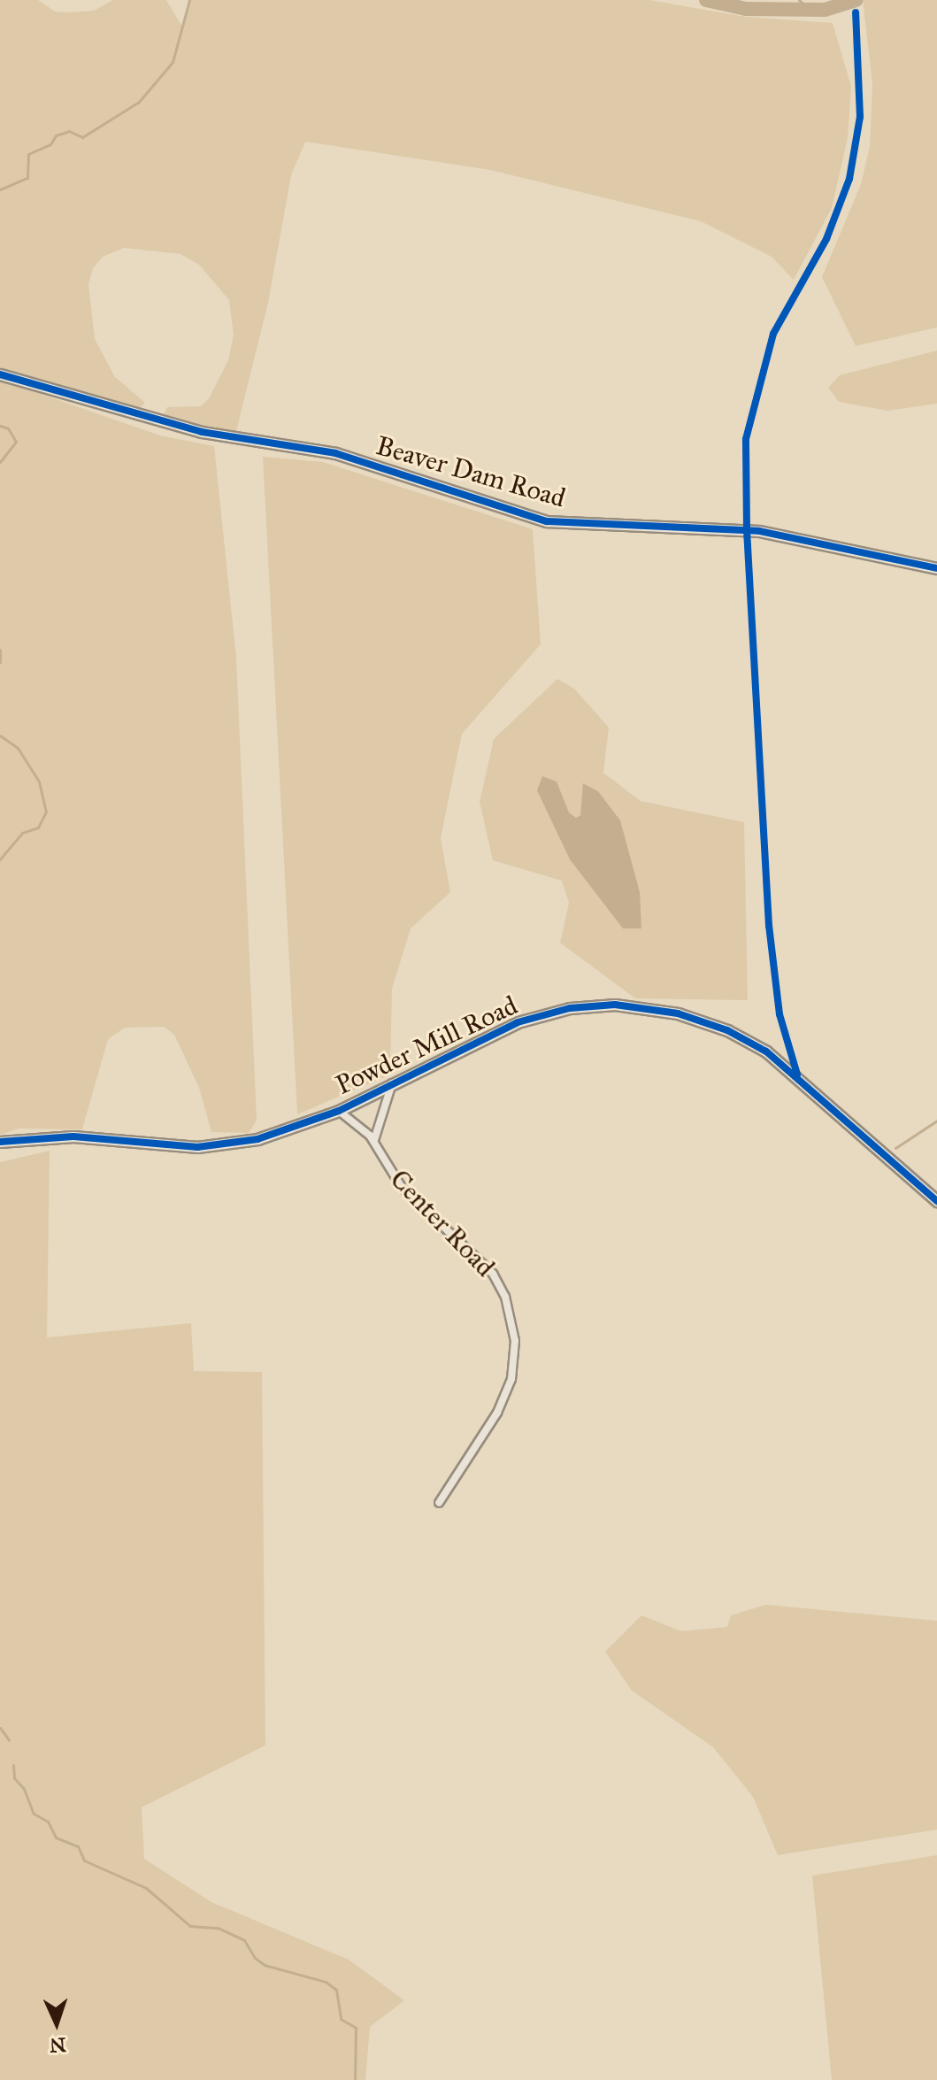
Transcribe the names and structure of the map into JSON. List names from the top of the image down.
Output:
{
  "streets": {
    "main road": ["Beaver Dam Road", "Powder Mill Road"],
    "street": ["Center Road"]
  },
  "crossings": [
    ["Powder Mill Road", "Center Road"]
  ],
  "north": "bottom"
}
